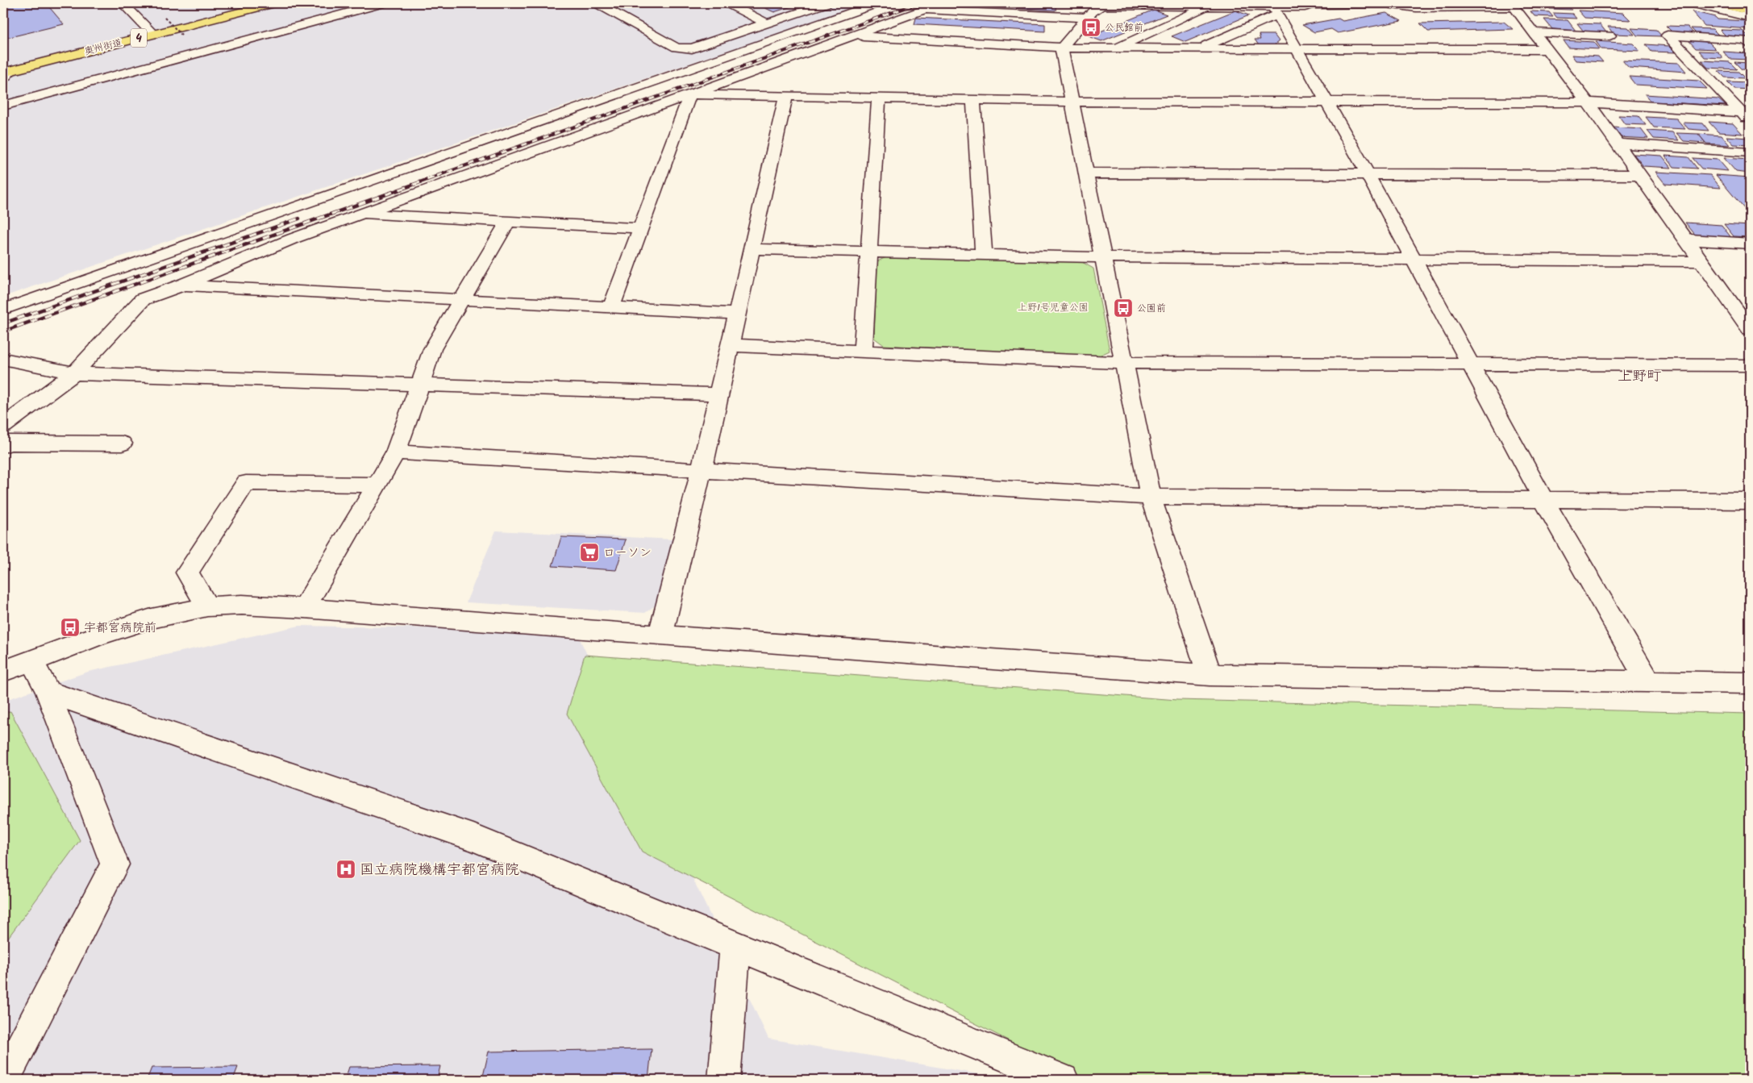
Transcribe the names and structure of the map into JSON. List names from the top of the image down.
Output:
{
  "streets": {
    "highway": ["4", "奥州街道"]
  },
  "districts": ["上野町"],
  "parks": ["上野1号児童公園"],
  "places": {
    "bus stop": ["公民館前", "公園前", "宇都宮病院前"],
    "supermarket": ["ローソン"],
    "hospital": ["国立病院機構宇都宮病院"]
  }
}
